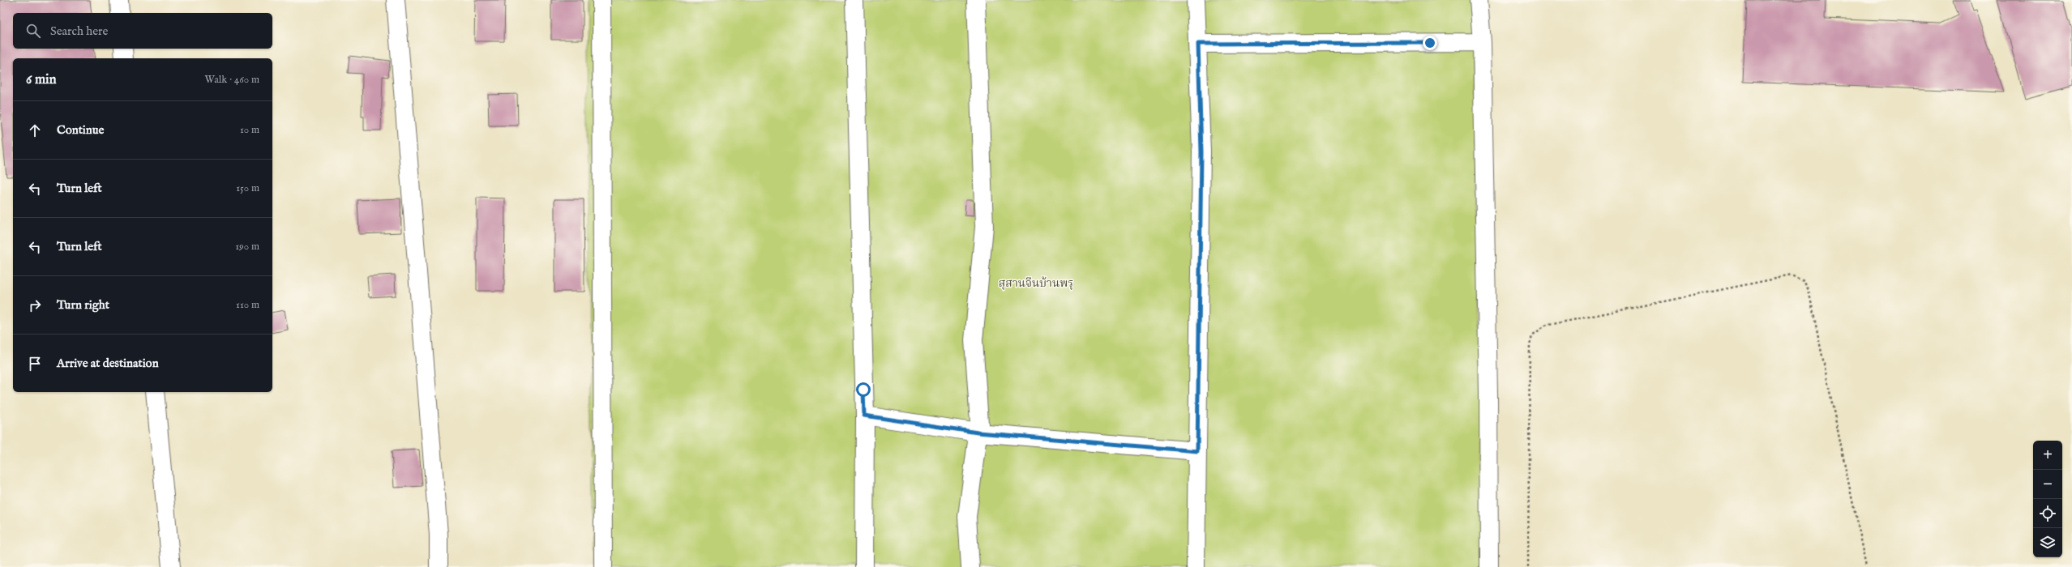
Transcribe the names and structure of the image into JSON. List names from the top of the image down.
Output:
{
  "parks": ["สุสานจีนบ้านพรุ"],
  "page": {
    "search": "Search here",
    "heading": ["6 min", "Walk · 460 m"],
    "list": [
      ["Continue", "10 m"],
      ["Turn left", "150 m"],
      ["Turn left", "190 m"],
      ["Turn right", "110 m"],
      "Arrive at destination"
    ],
    "map_buttons": ["+", "−"]
  }
}
